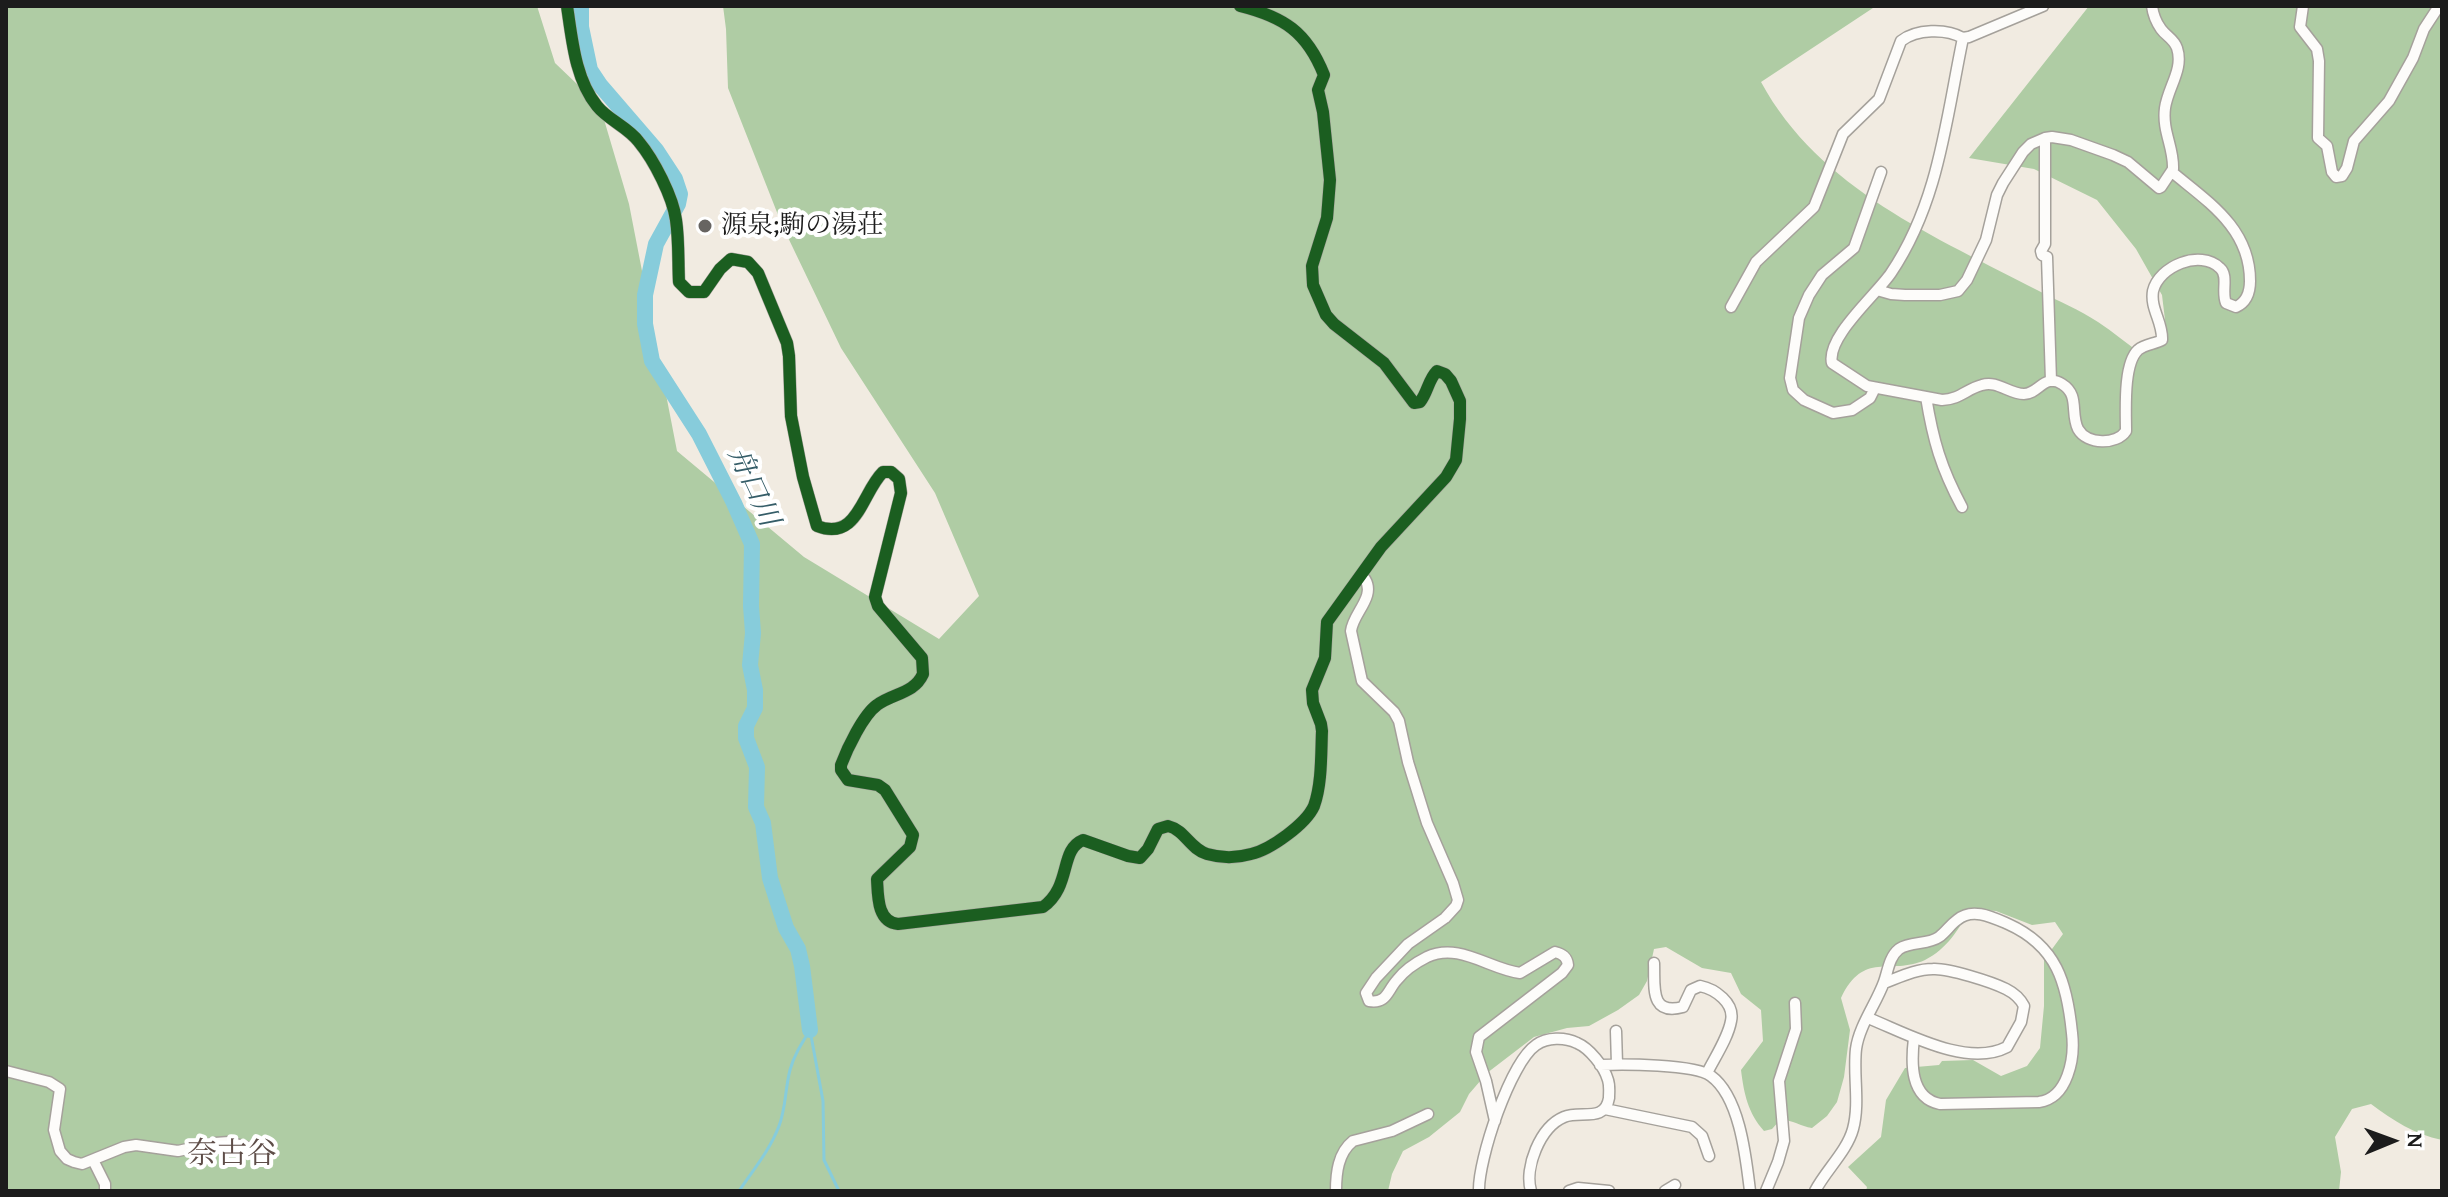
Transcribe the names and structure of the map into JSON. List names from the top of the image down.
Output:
{
  "districts": ["奈古谷"],
  "water": ["舟口川"],
  "places": ["源泉;駒の湯荘"],
  "north": "right"
}
